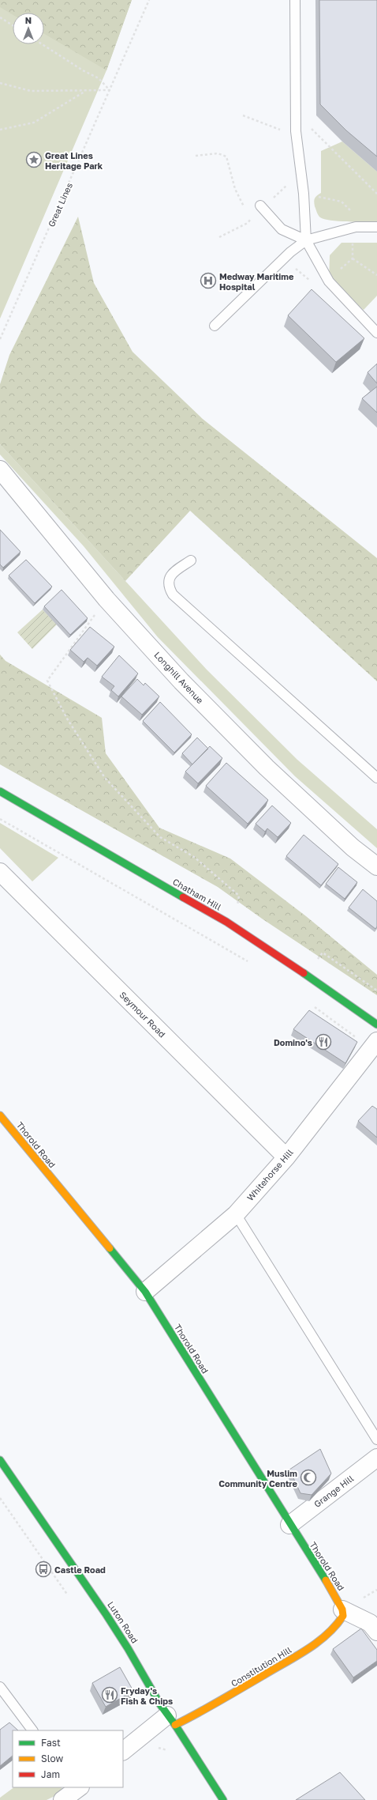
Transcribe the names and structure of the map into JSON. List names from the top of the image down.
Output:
{
  "streets": {
    "street": [
      "Longhill Avenue",
      "Chatham Hill",
      "Seymour Road",
      "Thorold Road",
      "Whitehorse Hill",
      "Grange Hill",
      "Luton Road",
      "Constitution Hill"
    ],
    "path": ["Great Lines"]
  },
  "crossings": [
    ["Seymour Road", "Whitehorse Hill"],
    ["Thorold Road", "Whitehorse Hill"],
    ["Thorold Road", "Grange Hill"],
    ["Thorold Road", "Constitution Hill"],
    ["Luton Road", "Constitution Hill"]
  ],
  "places": {
    "place": ["Great Lines Heritage Park"],
    "hospital": ["Medway Maritime Hospital"],
    "restaurant": ["Domino's", "Fryday's Fish & Chips"],
    "mosque": ["Muslim Community Centre"],
    "bus stop": ["Castle Road"]
  },
  "legend": ["Fast", "Slow", "Jam"],
  "north": "top"
}
